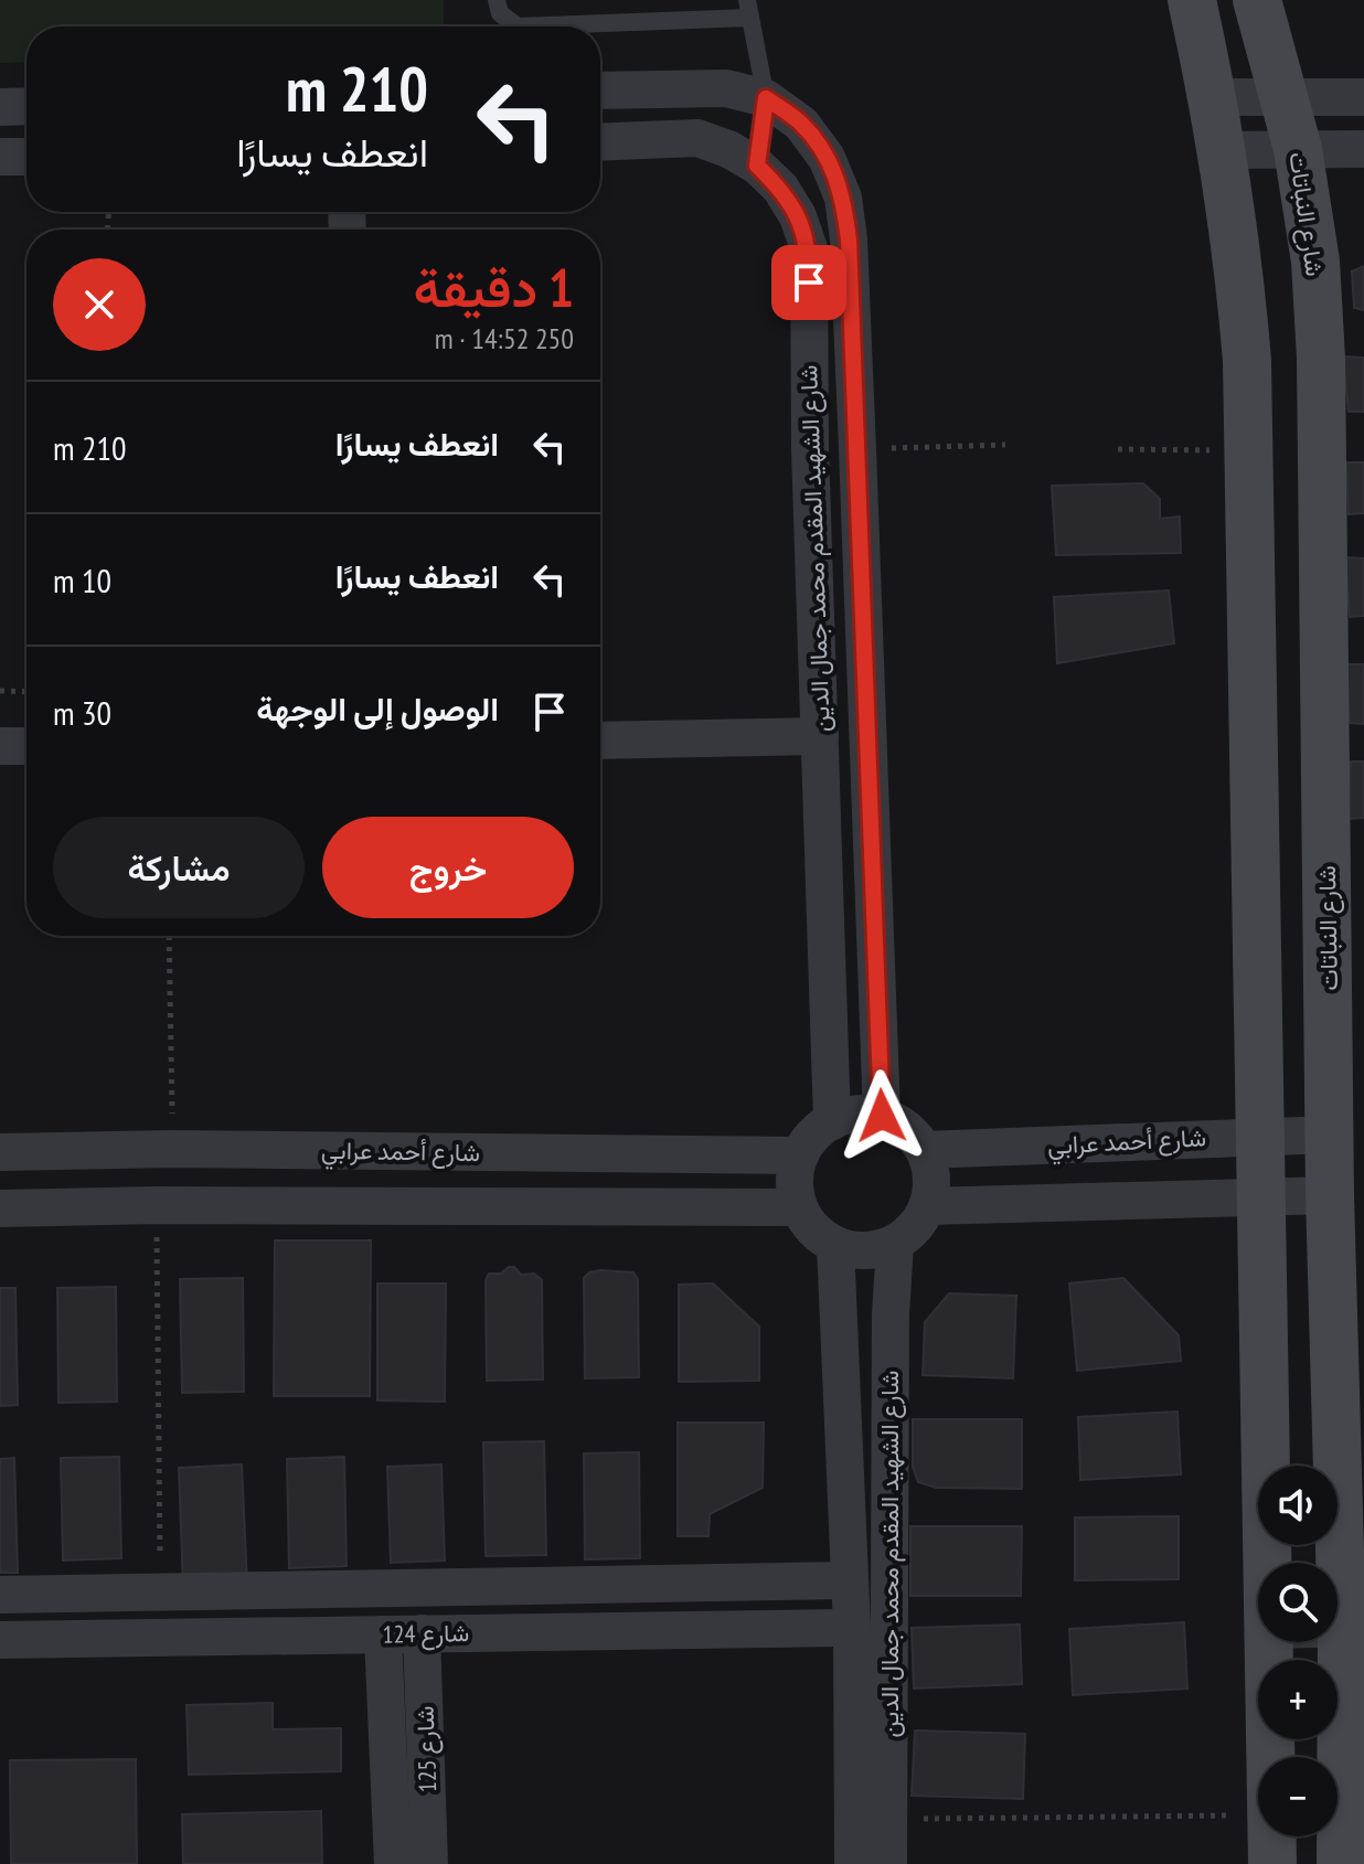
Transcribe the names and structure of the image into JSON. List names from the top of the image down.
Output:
{
  "streets": {
    "street": [
      "شارع النباتات",
      "شارع الشهيد المقدم محمد جمال الدين",
      "شارع أحمد عرابي",
      "شارع 124",
      "شارع 125"
    ]
  },
  "crossings": [
    ["شارع النباتات", "شارع أحمد عرابي"],
    ["شارع الشهيد المقدم محمد جمال الدين", "شارع أحمد عرابي"],
    ["شارع الشهيد المقدم محمد جمال الدين", "شارع 124"],
    ["شارع 124", "شارع 125"]
  ],
  "page": {
    "turn": ["210 m", "انعطف يسارًا"],
    "heading": ["1 دقيقة", "250 m · 14:52"],
    "list": [
      {
        "name": "انعطف يسارًا",
        "value": "210 m"
      },
      {
        "name": "انعطف يسارًا",
        "value": "10 m"
      },
      {
        "name": "الوصول إلى الوجهة",
        "value": "30 m"
      }
    ],
    "buttons": ["خروج", "مشاركة"],
    "map_buttons": ["+", "−"]
  }
}
